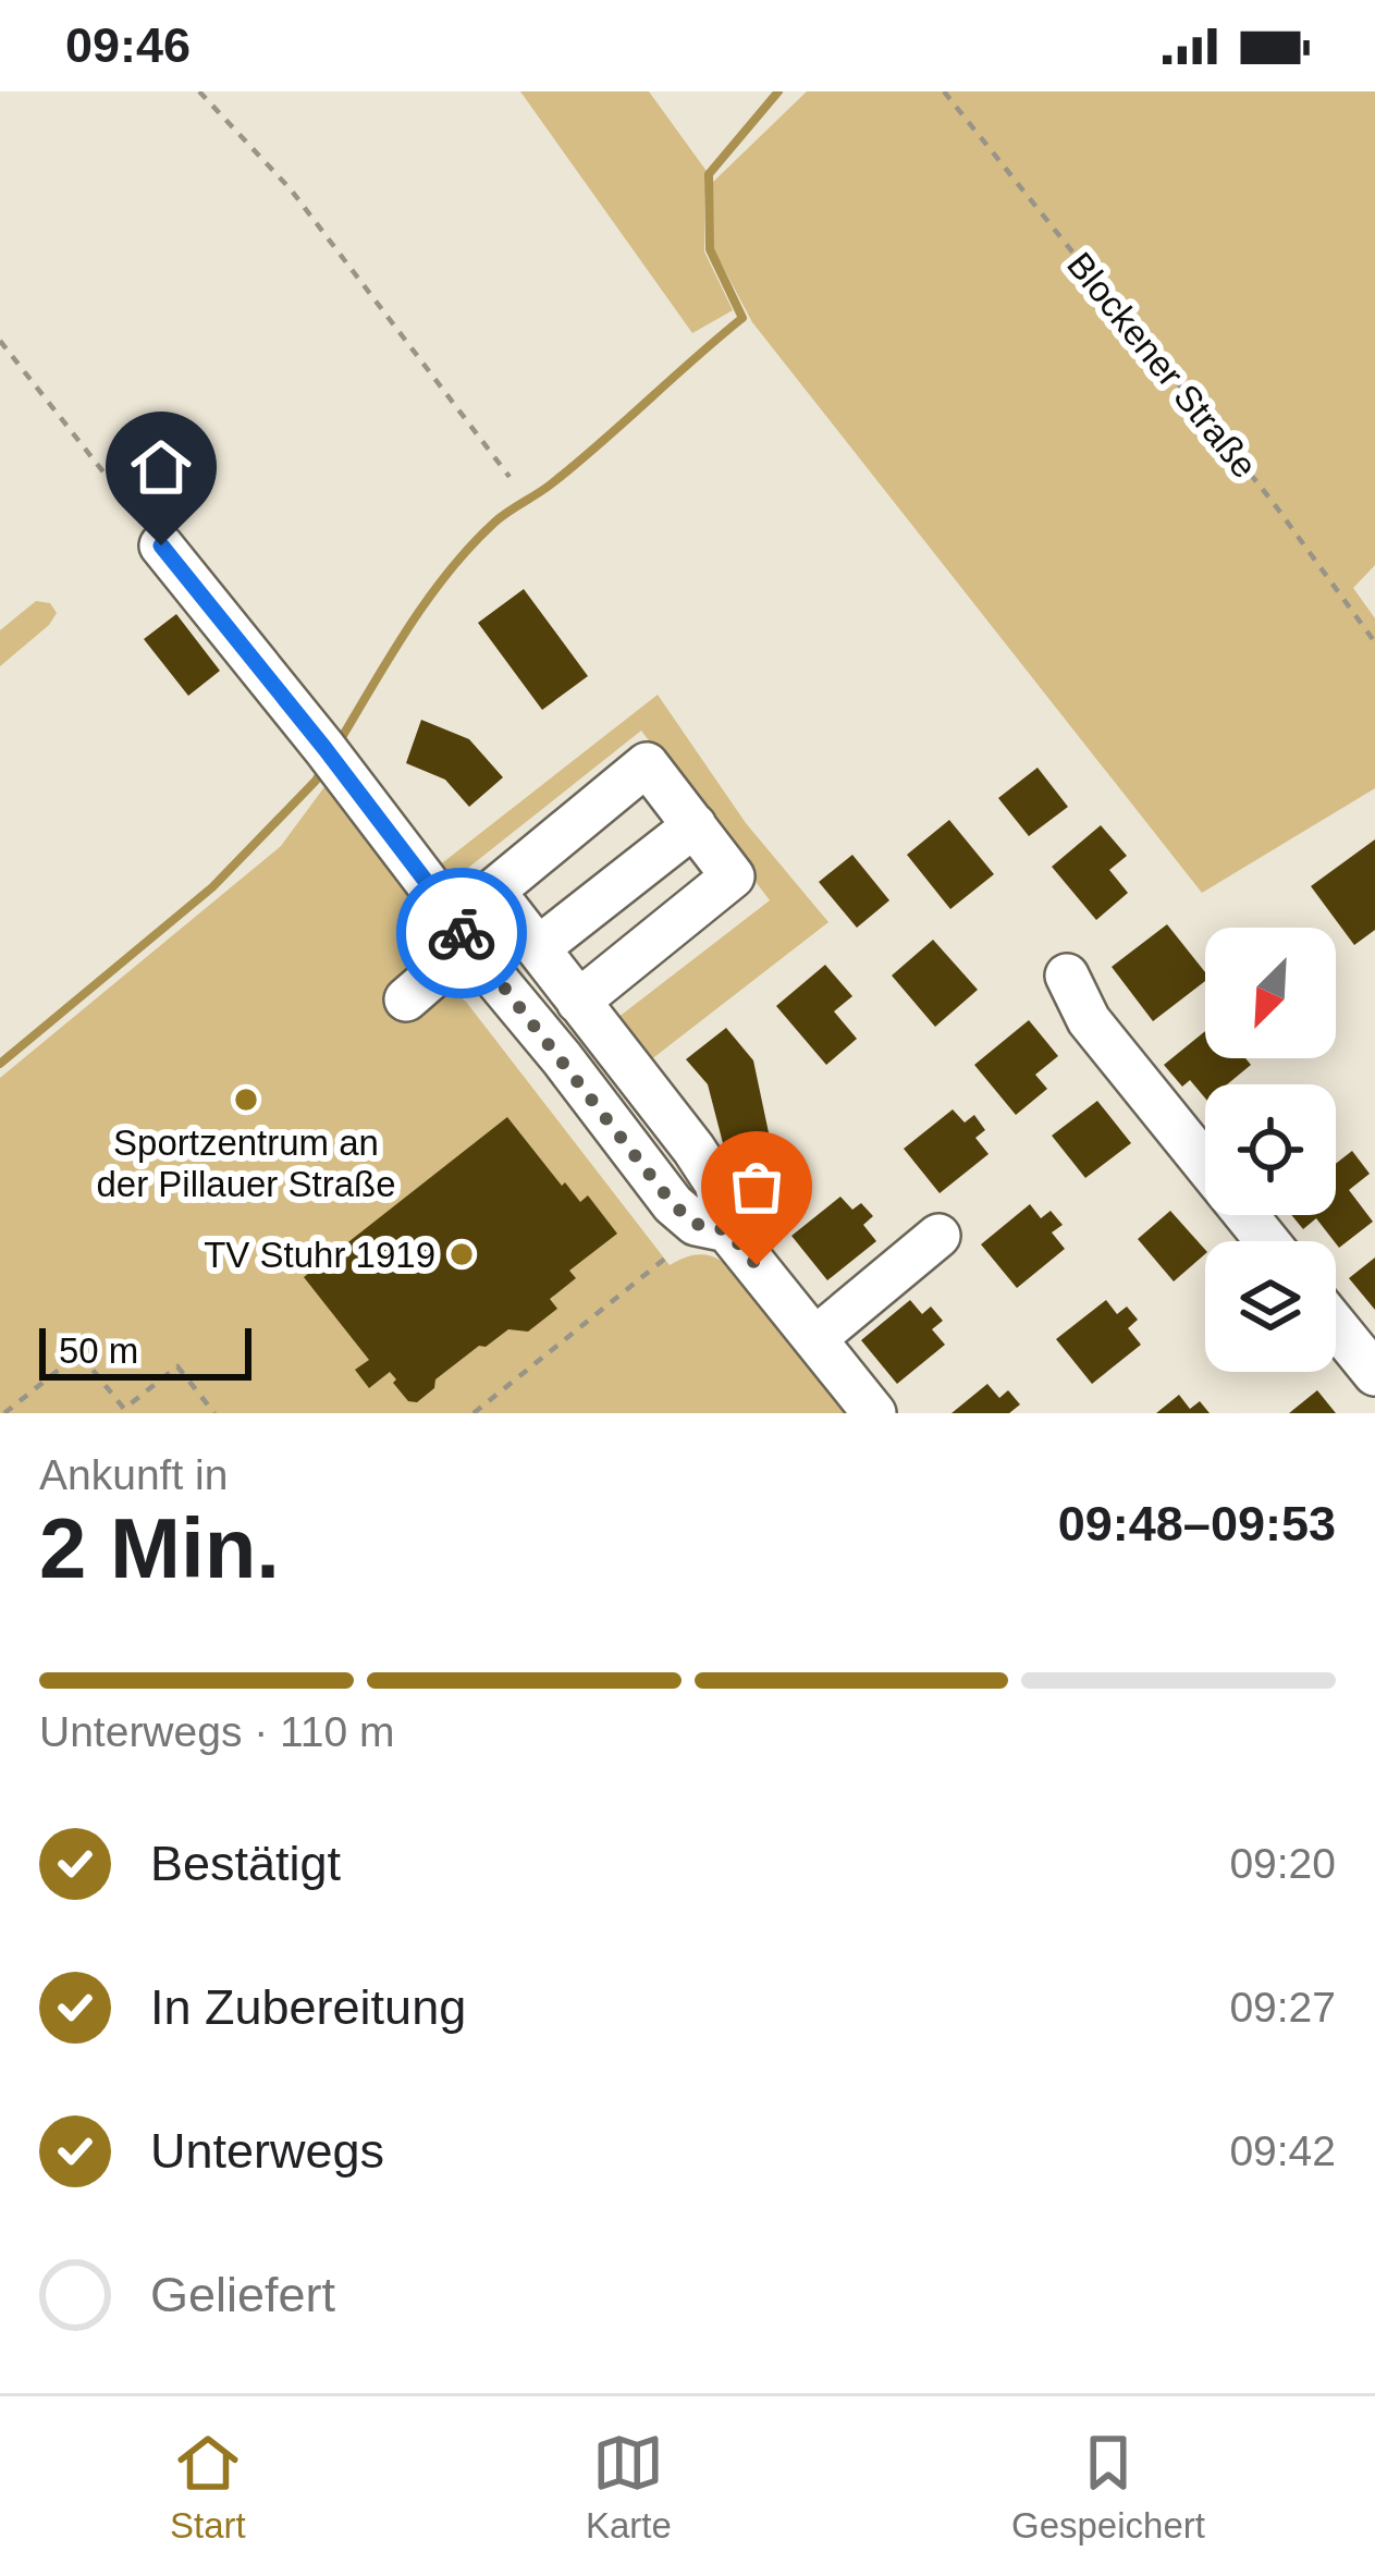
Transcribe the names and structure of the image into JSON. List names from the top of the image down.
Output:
{
  "streets": {
    "path": ["Blockener Straße"]
  },
  "places": ["Sportzentrum an der Pillauer Straße", "TV Stuhr 1919"],
  "scale_bar": "50 m",
  "north": "bottom left",
  "page": {
    "status": "09:46",
    "scale": "50 m",
    "heading": ["2 Min.", "Ankunft in", "09:48–09:53"],
    "bar": "Unterwegs · 110 m",
    "list": [
      ["Bestätigt", "09:20"],
      ["In Zubereitung", "09:27"],
      ["Unterwegs", "09:42"],
      "Geliefert"
    ],
    "tabs": ["Start", "Karte", "Gespeichert"]
  }
}
